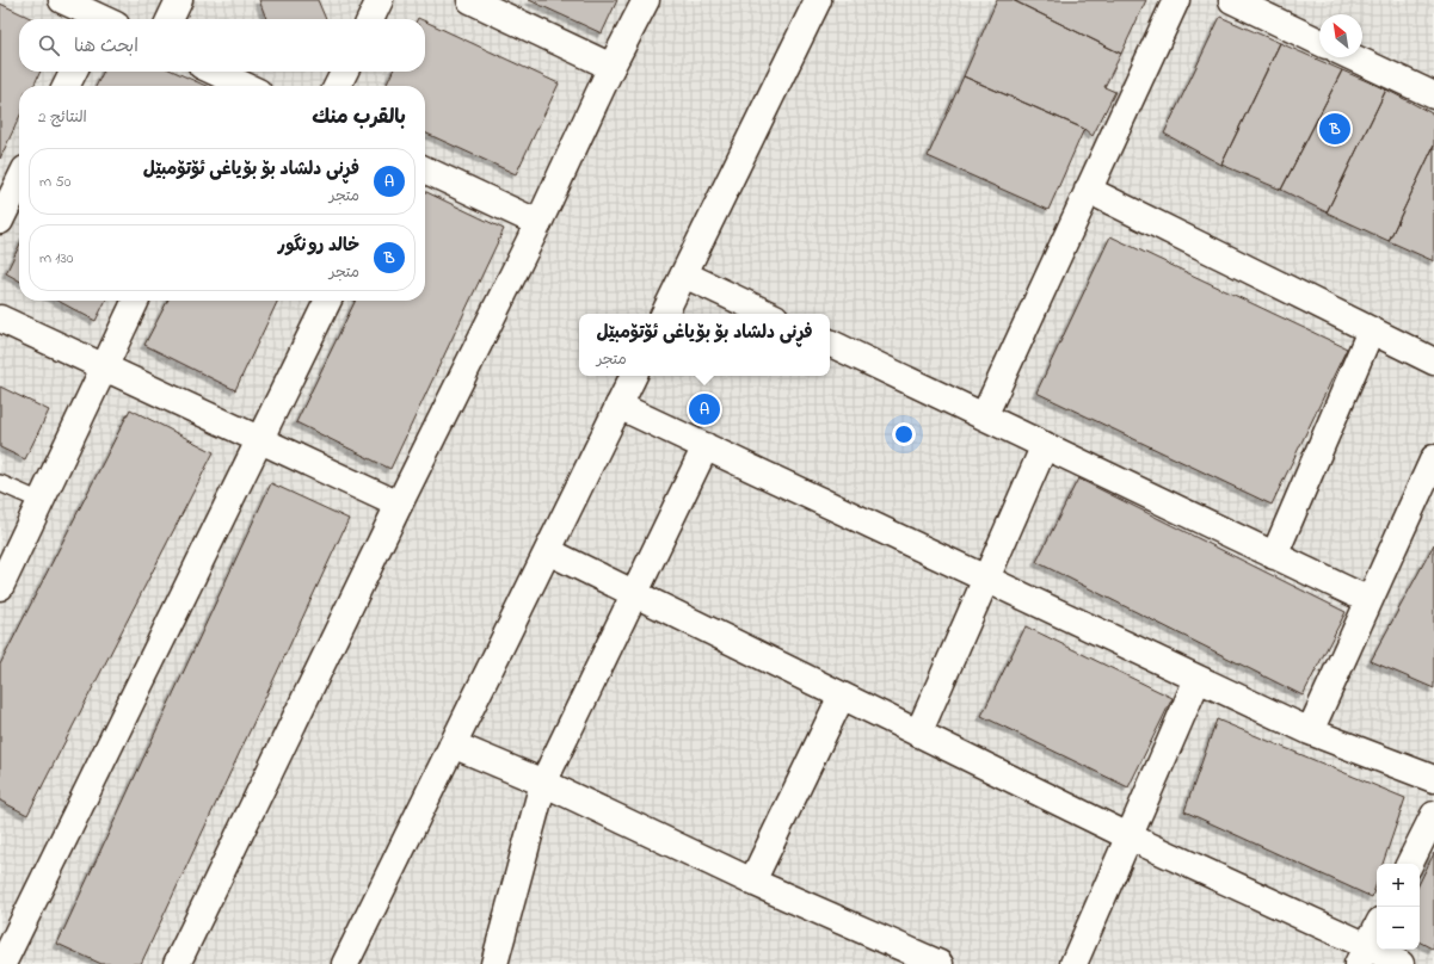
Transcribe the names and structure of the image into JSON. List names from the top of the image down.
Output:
{
  "north": "top left",
  "page": {
    "search": "ابحث هنا",
    "heading": ["بالقرب منك", "النتائج: 2"],
    "pins": ["B", "A"],
    "list": [
      {
        "mark": "A",
        "name": "فڕنی دلشاد بۆ بۆیاغی ئۆتۆمبێل",
        "note": "متجر",
        "value": "50 m"
      },
      {
        "mark": "B",
        "name": "خالد رونگور",
        "note": "متجر",
        "value": "130 m"
      }
    ],
    "popup": ["فڕنی دلشاد بۆ بۆیاغی ئۆتۆمبێل", "متجر"],
    "map_buttons": ["+", "−"]
  }
}
